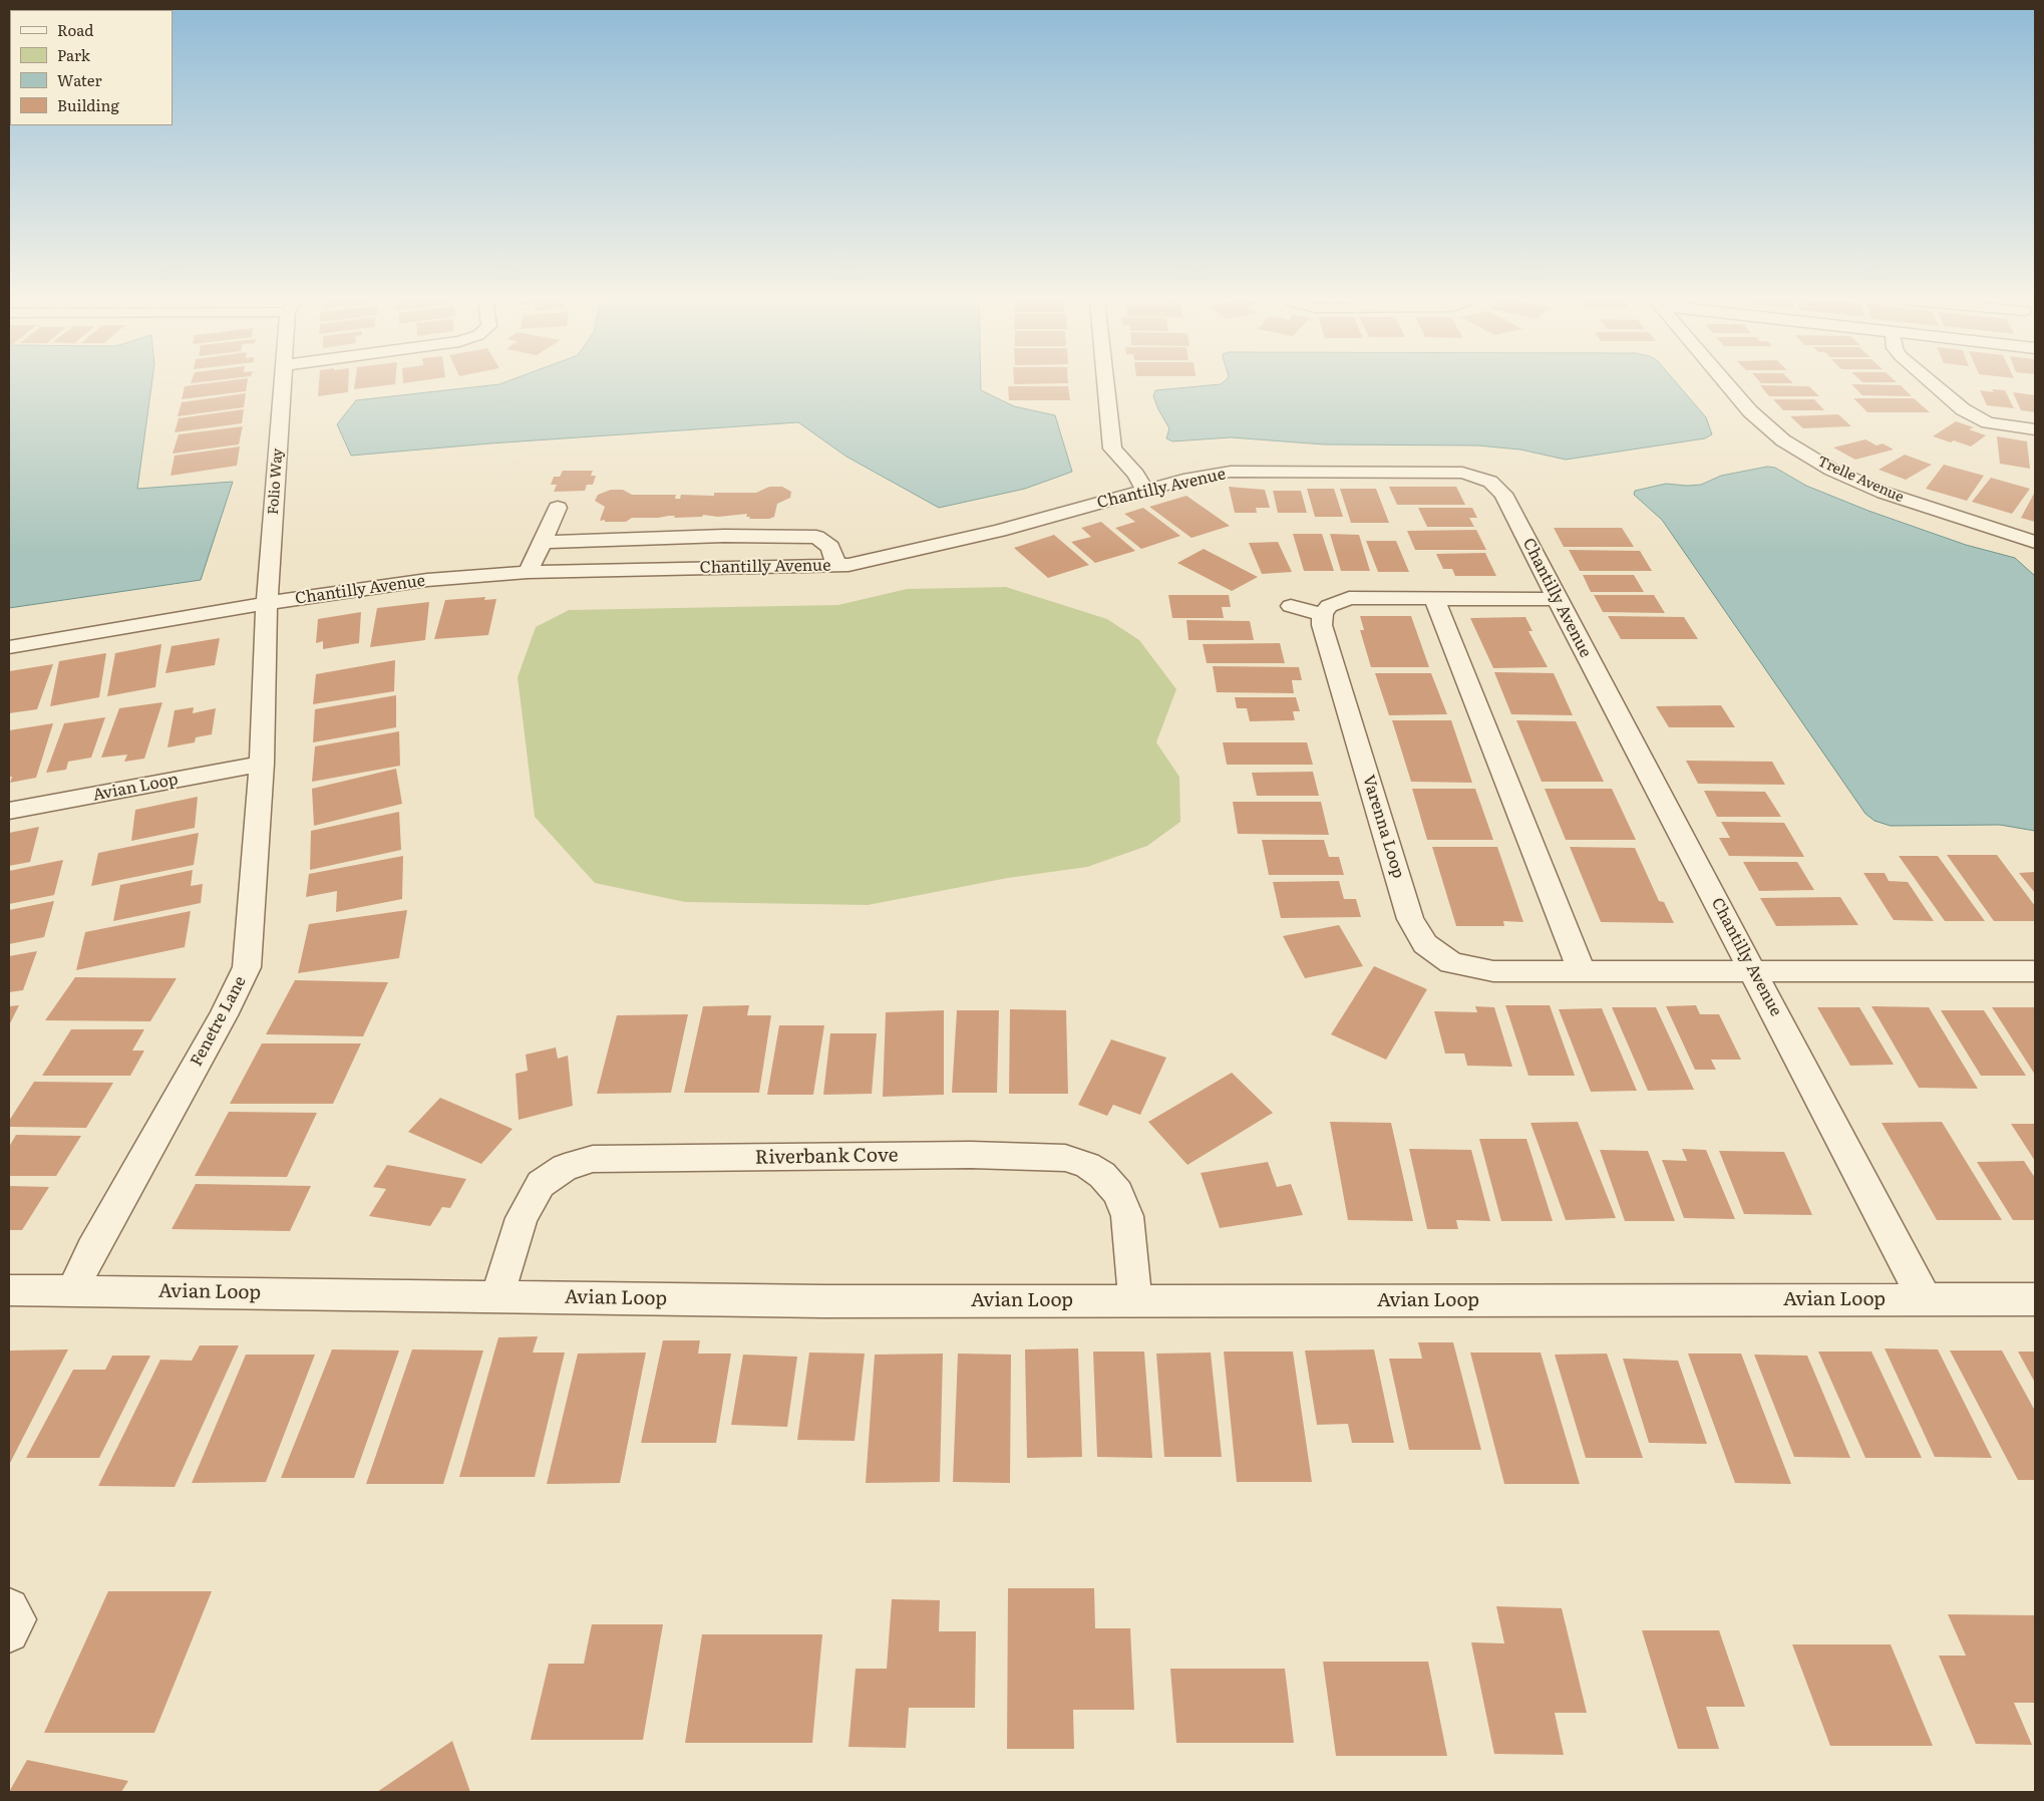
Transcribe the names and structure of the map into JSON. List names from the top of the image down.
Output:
{
  "streets": {
    "street": [
      "Trelle Avenue",
      "Folio Way",
      "Chantilly Avenue",
      "Avian Loop",
      "Varenna Loop",
      "Fenetre Lane",
      "Riverbank Cove"
    ]
  },
  "crossings": [
    ["Folio Way", "Chantilly Avenue"],
    ["Folio Way", "Fenetre Lane"],
    ["Chantilly Avenue", "Avian Loop"],
    ["Chantilly Avenue", "Varenna Loop"],
    ["Chantilly Avenue", "Fenetre Lane"],
    ["Avian Loop", "Fenetre Lane"],
    ["Avian Loop", "Riverbank Cove"]
  ],
  "legend": [
    "Road",
    "Park",
    "Water",
    "Building"
  ]
}
